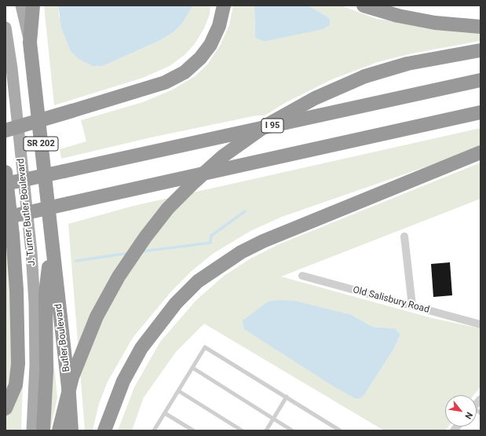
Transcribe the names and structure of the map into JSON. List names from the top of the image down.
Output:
{
  "streets": {
    "highway": ["I 95", "SR 202", "Butler Boulevard"],
    "main road": ["J. Turner Butler Boulevard"],
    "street": ["Old Salisbury Road"]
  },
  "crossings": [
    ["SR 202", "Butler Boulevard"]
  ],
  "north": "bottom right"
}
